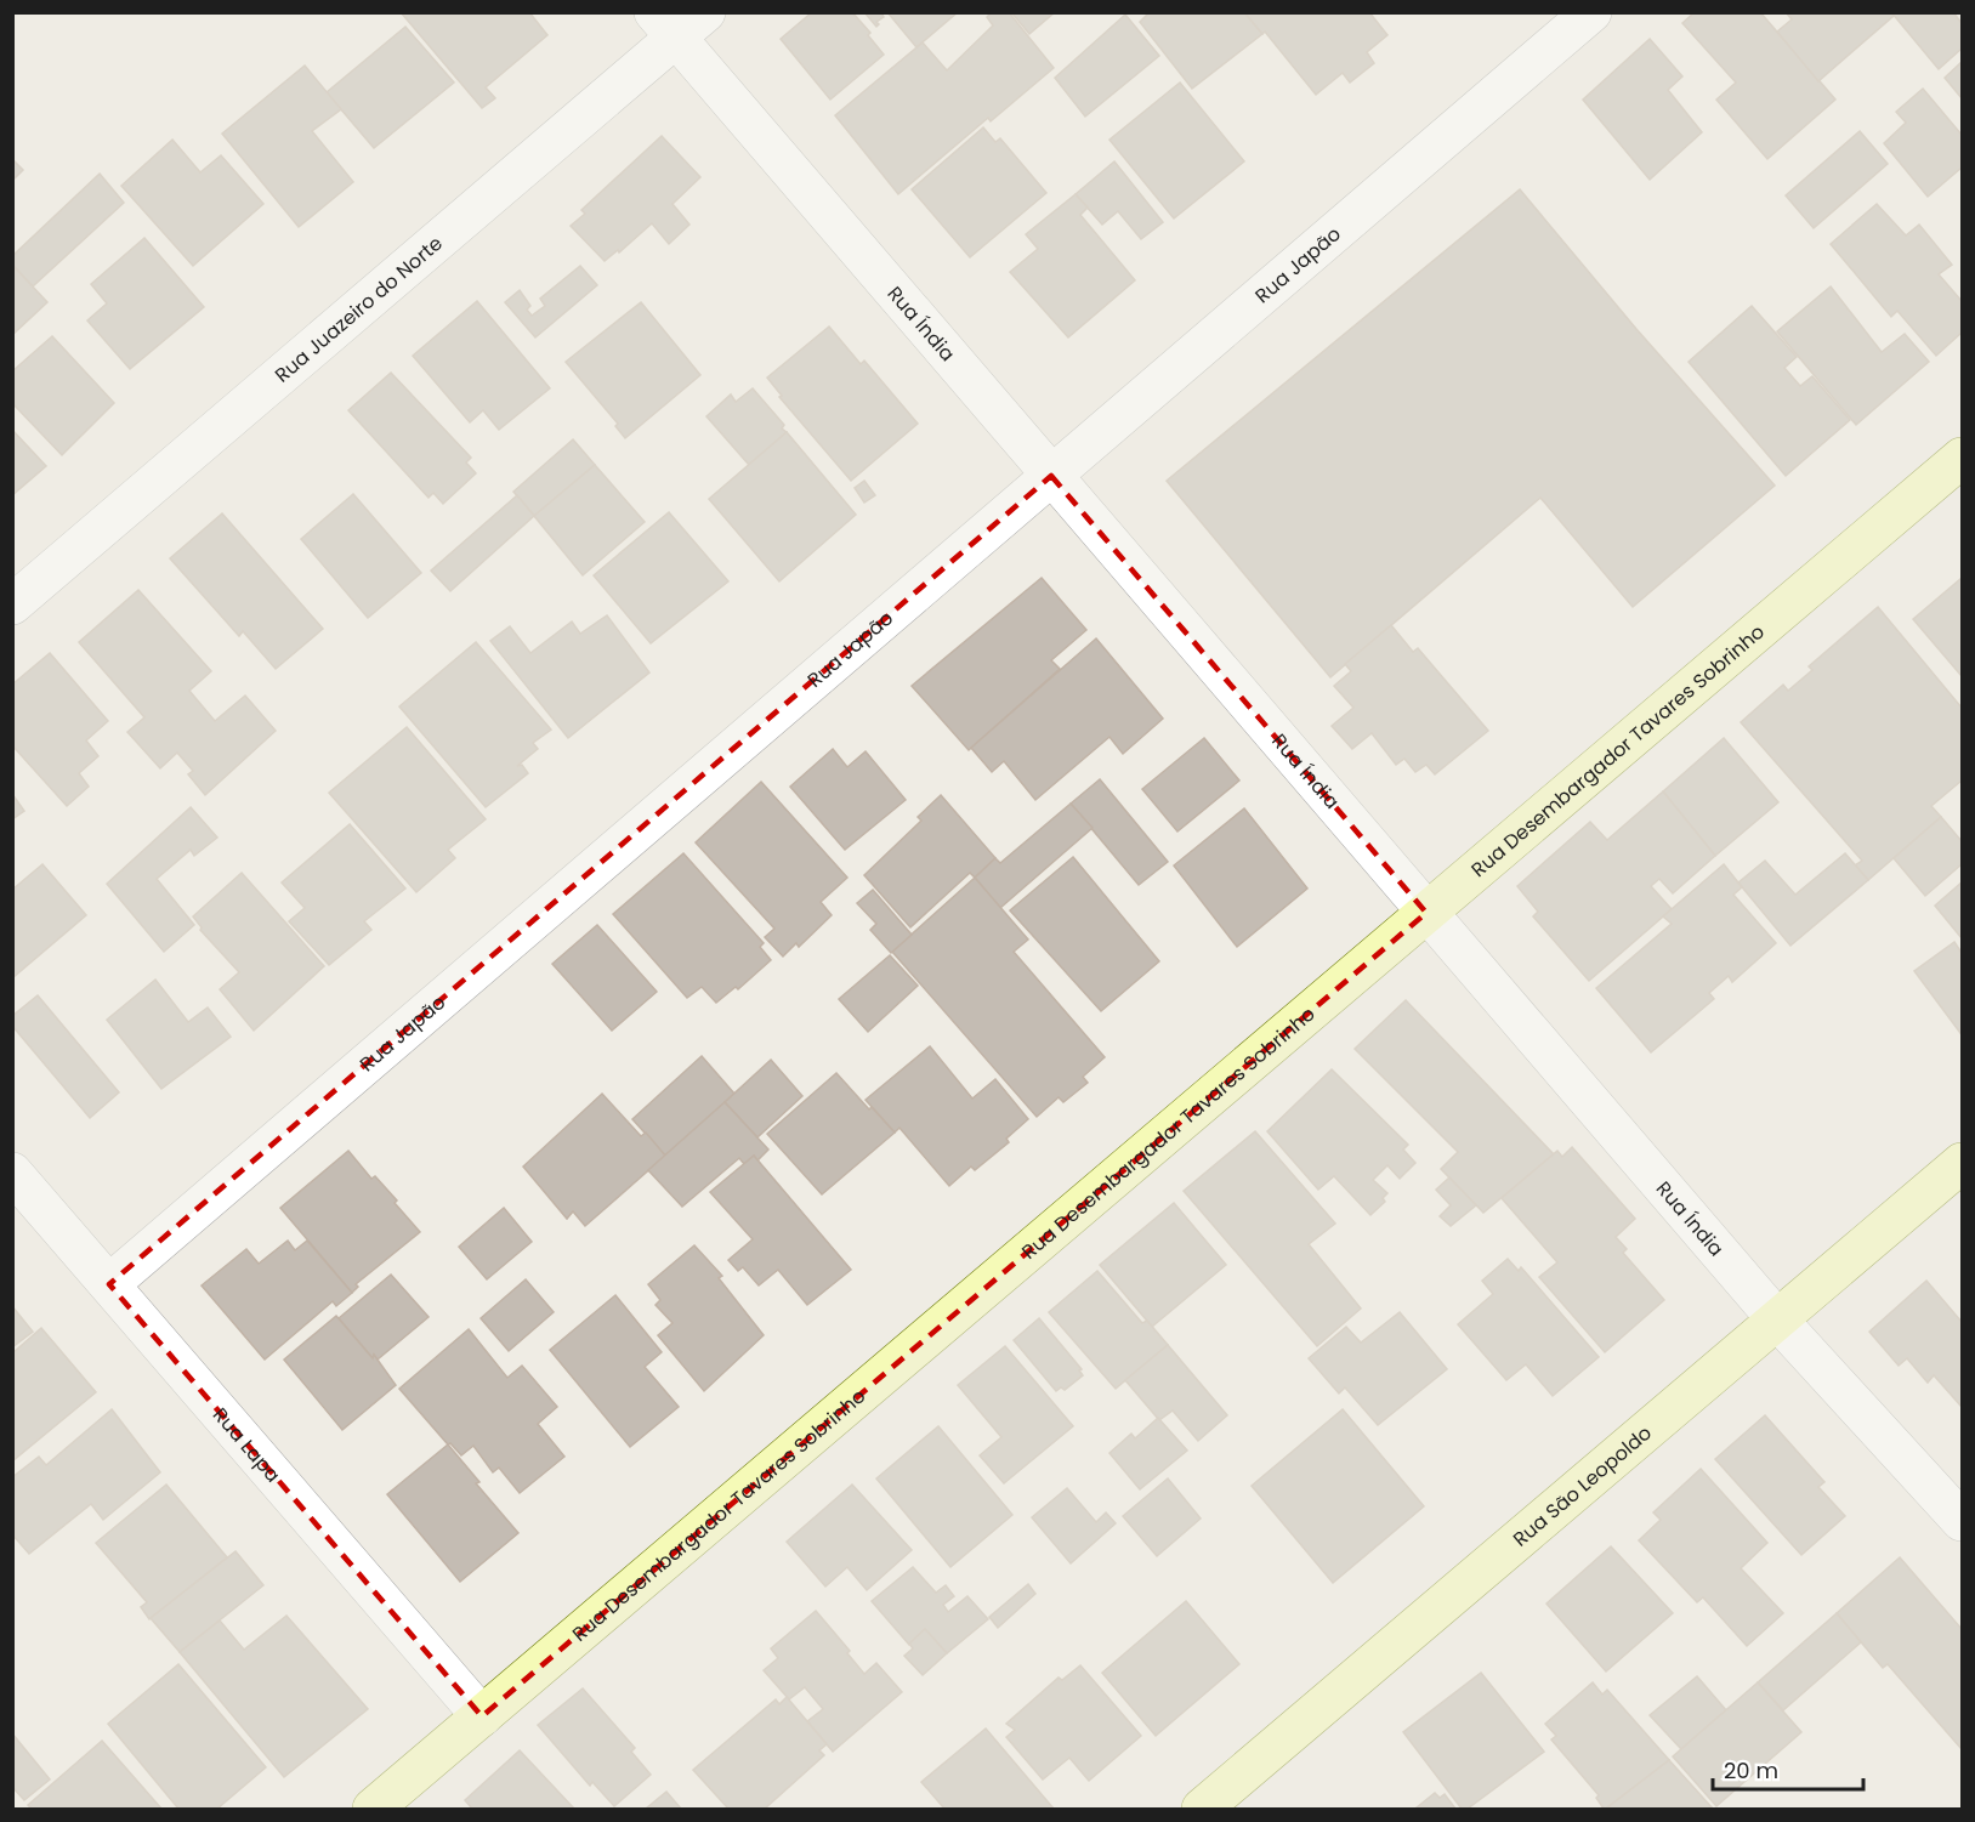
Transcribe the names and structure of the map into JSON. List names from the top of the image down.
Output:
{
  "streets": {
    "street": [
      "Rua Japão",
      "Rua Juazeiro do Norte",
      "Rua Índia",
      "Rua Desembargador Tavares Sobrinho",
      "Rua Lapa",
      "Rua São Leopoldo"
    ]
  },
  "crossings": [
    ["Rua Japão", "Rua Índia"],
    ["Rua Japão", "Rua Lapa"],
    ["Rua Juazeiro do Norte", "Rua Índia"],
    ["Rua Índia", "Rua Desembargador Tavares Sobrinho"],
    ["Rua Índia", "Rua São Leopoldo"],
    ["Rua Desembargador Tavares Sobrinho", "Rua Lapa"]
  ],
  "scale_bar": "20 m"
}
